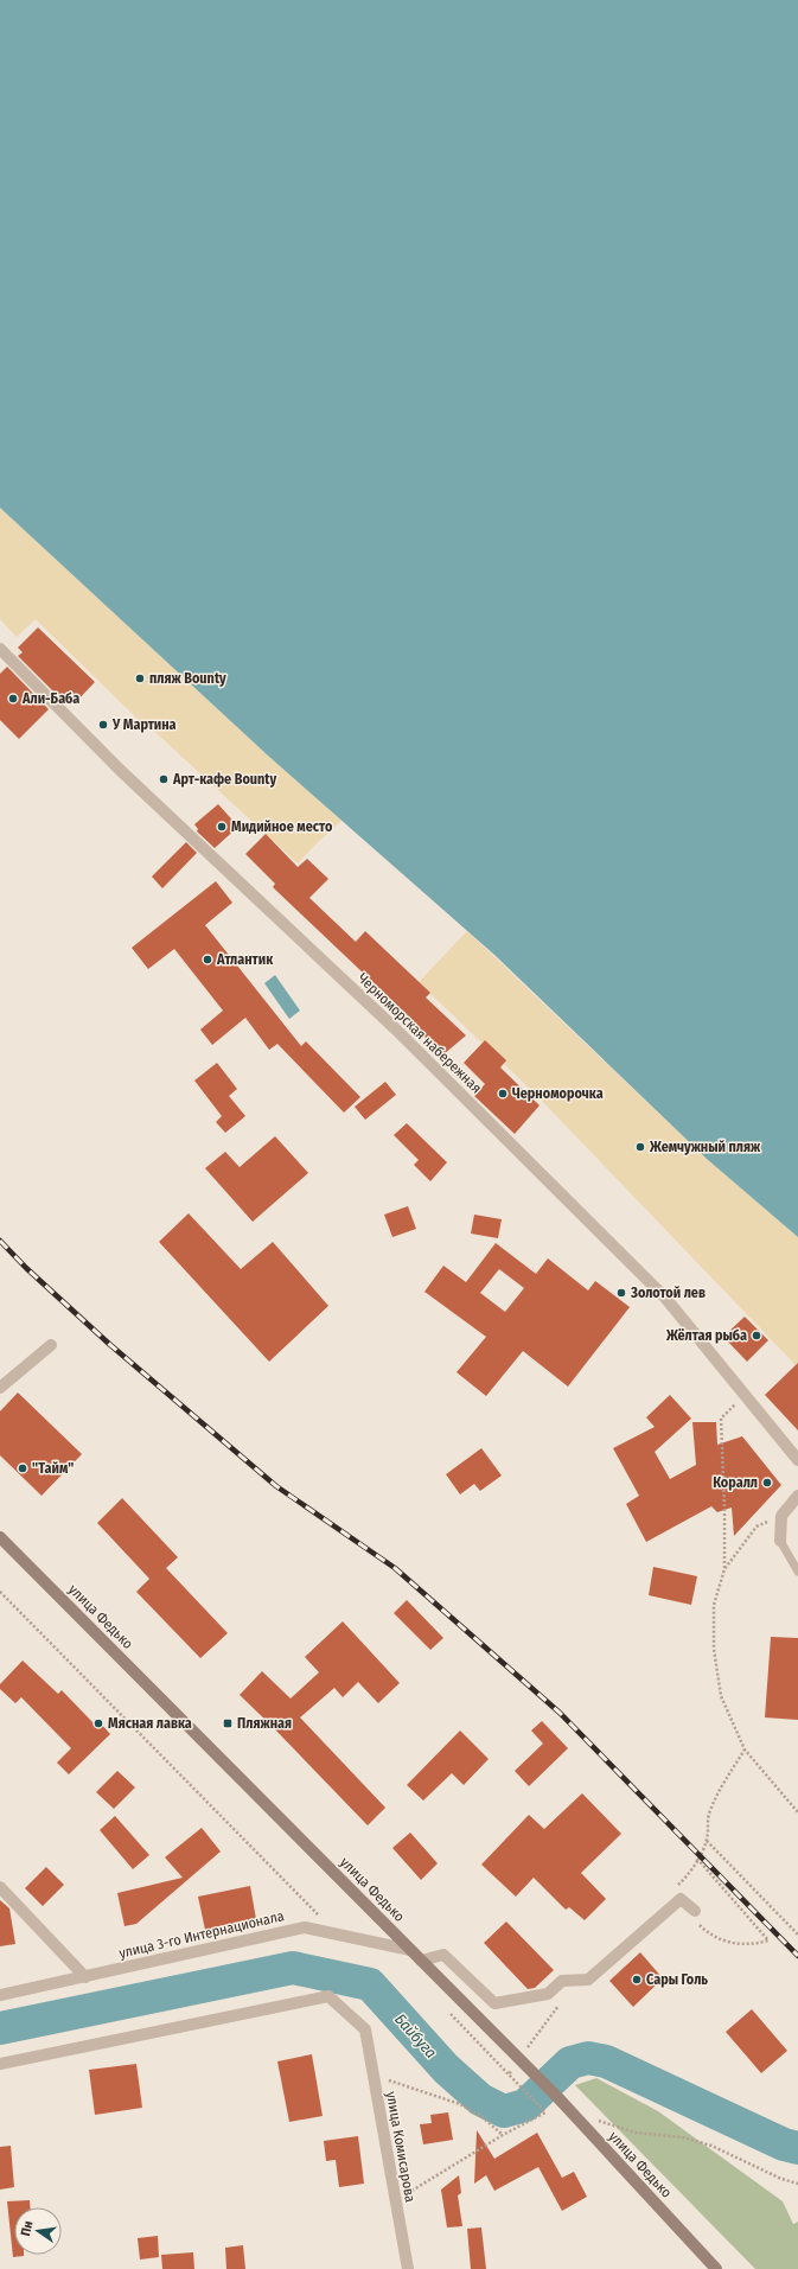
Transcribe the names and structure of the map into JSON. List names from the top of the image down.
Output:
{
  "streets": {
    "main road": ["улица Федько"],
    "street": ["Черноморская набережная", "улица 3-го Интернационала", "улица Комисарова"]
  },
  "crossings": [
    ["улица Федько", "улица 3-го Интернационала"]
  ],
  "water": ["Байбуга"],
  "places": {
    "other": [
      "пляж Bounty",
      "Али-Баба",
      "У Мартина",
      "Арт-кафе Bounty",
      "Мидийное место",
      "Атлантик",
      "Черноморочка",
      "Жемчужный пляж",
      "Золотой лев",
      "Жёлтая рыба",
      "\"Тайм\"",
      "Коралл",
      "Мясная лавка",
      "Сары Голь"
    ],
    "transit": ["Пляжная"]
  },
  "north": "left"
}
